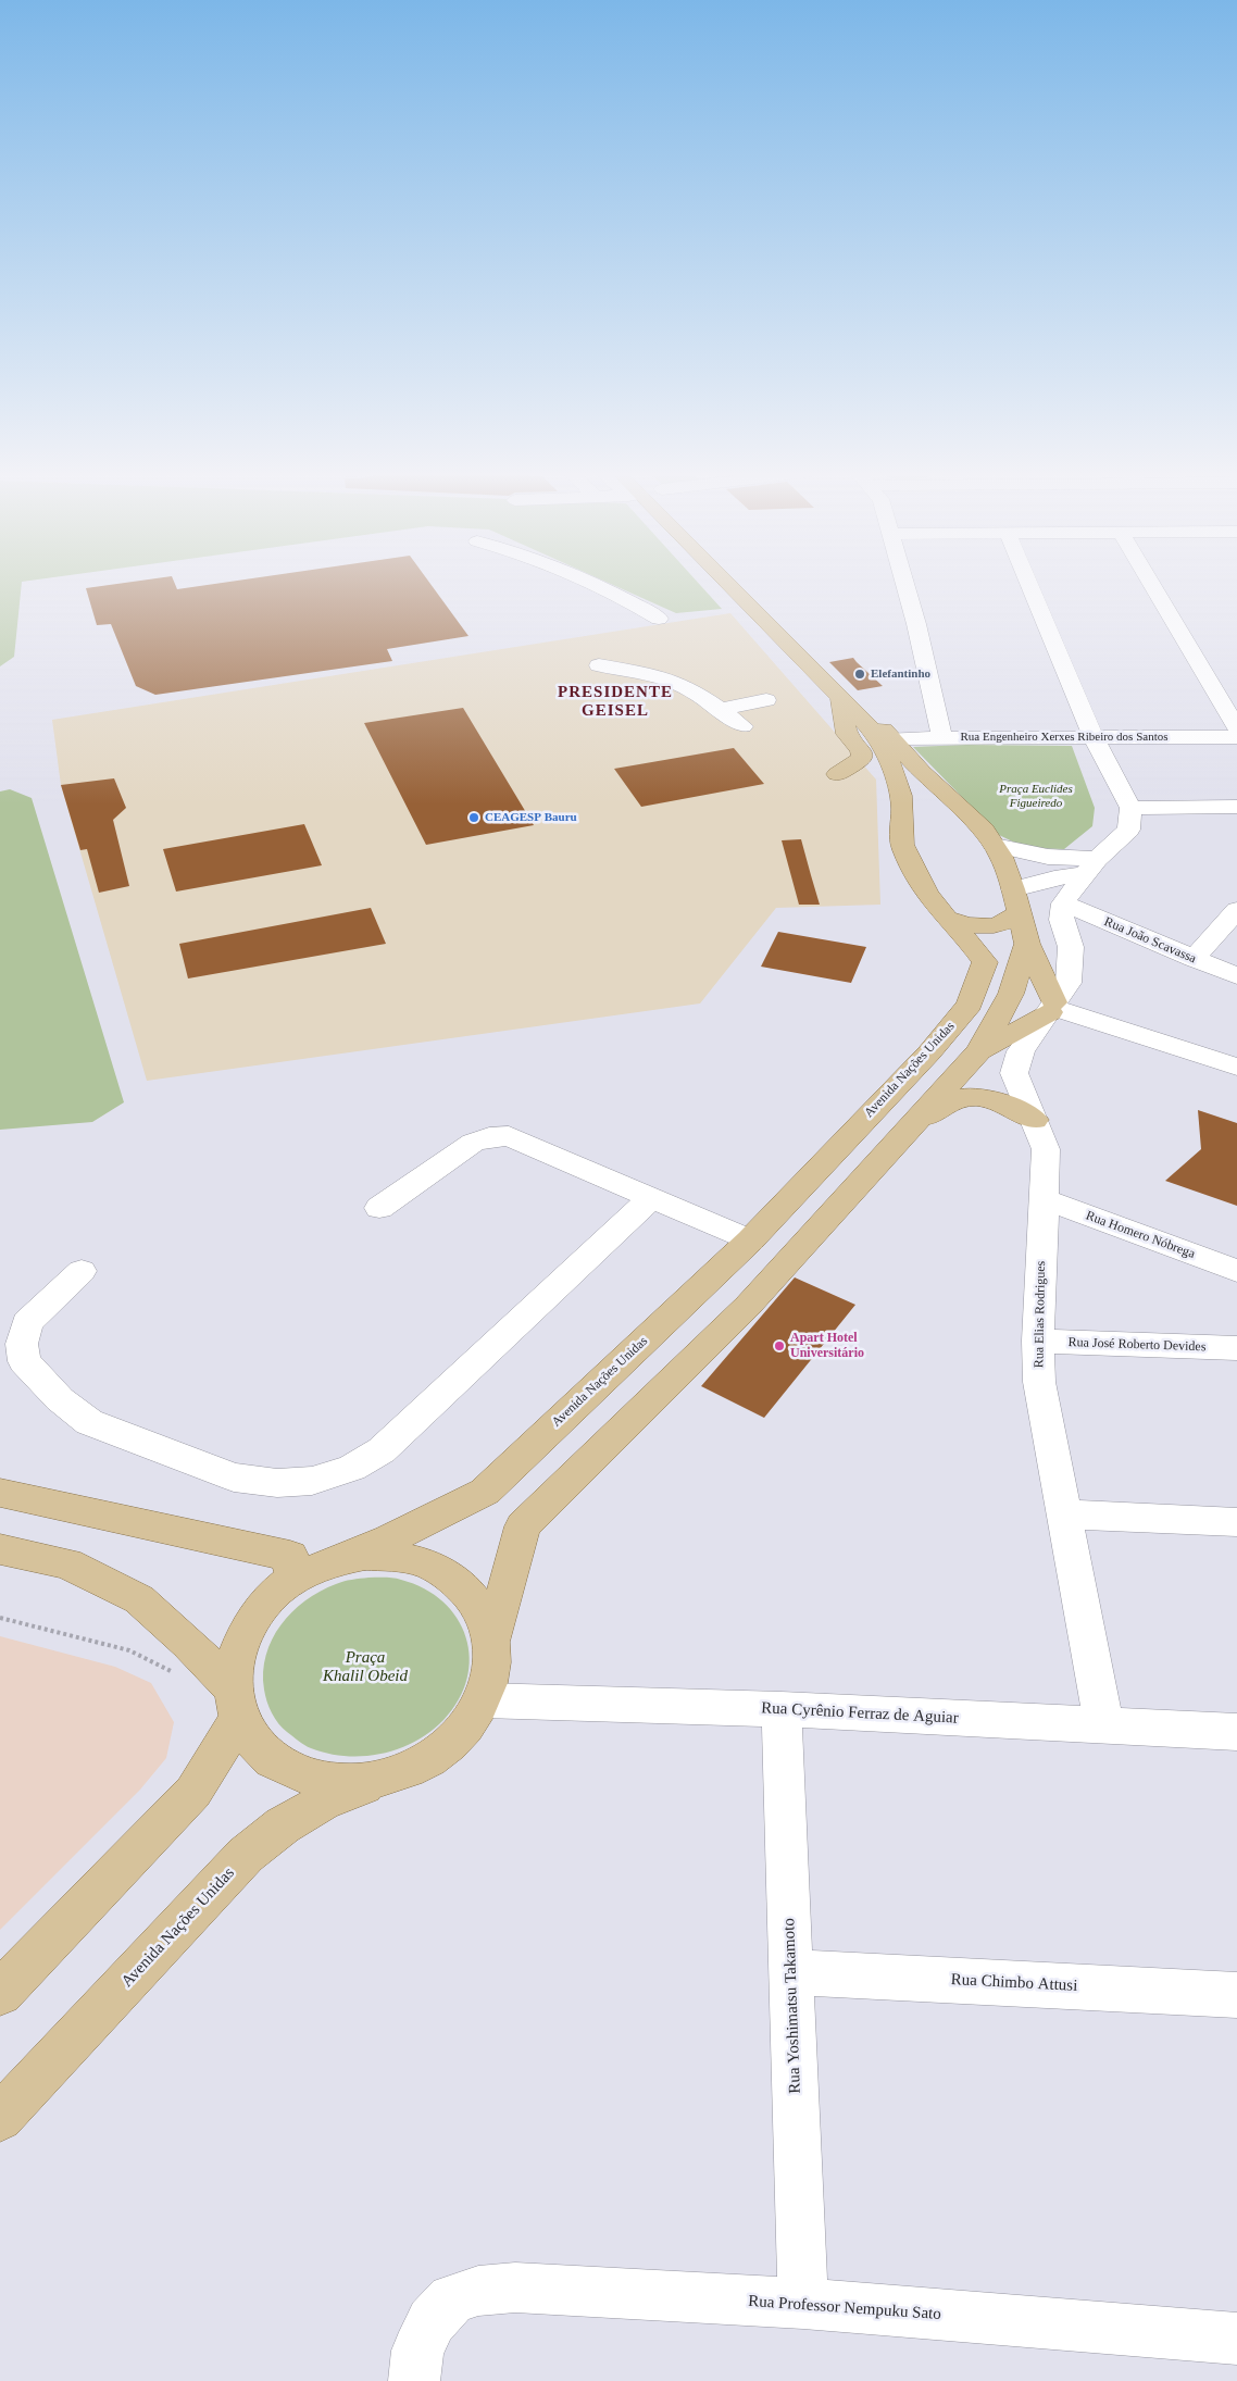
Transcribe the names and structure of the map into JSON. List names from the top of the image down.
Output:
{
  "streets": {
    "main road": ["Avenida Nações Unidas"],
    "street": [
      "Rua Engenheiro Xerxes Ribeiro dos Santos",
      "Rua João Scavassa",
      "Rua Homero Nóbrega",
      "Rua Elias Rodrigues",
      "Rua José Roberto Devides",
      "Rua Cyrênio Ferraz de Aguiar",
      "Rua Chimbo Attusi",
      "Rua Yoshimatsu Takamoto",
      "Rua Professor Nempuku Sato"
    ]
  },
  "crossings": [
    ["Rua Engenheiro Xerxes Ribeiro dos Santos", "Avenida Nações Unidas"],
    ["Rua João Scavassa", "Rua Elias Rodrigues"],
    ["Avenida Nações Unidas", "Rua Cyrênio Ferraz de Aguiar"],
    ["Rua Homero Nóbrega", "Rua Elias Rodrigues"],
    ["Rua Elias Rodrigues", "Rua José Roberto Devides"],
    ["Rua Elias Rodrigues", "Rua Cyrênio Ferraz de Aguiar"],
    ["Rua Cyrênio Ferraz de Aguiar", "Rua Yoshimatsu Takamoto"],
    ["Rua Chimbo Attusi", "Rua Yoshimatsu Takamoto"],
    ["Rua Yoshimatsu Takamoto", "Rua Professor Nempuku Sato"]
  ],
  "districts": ["PRESIDENTE GEISEL"],
  "parks": ["Praça Euclides Figueiredo", "Praça Khalil Obeid"],
  "places": ["Elefantinho", "CEAGESP Bauru", "Apart Hotel Universitário"]
}
